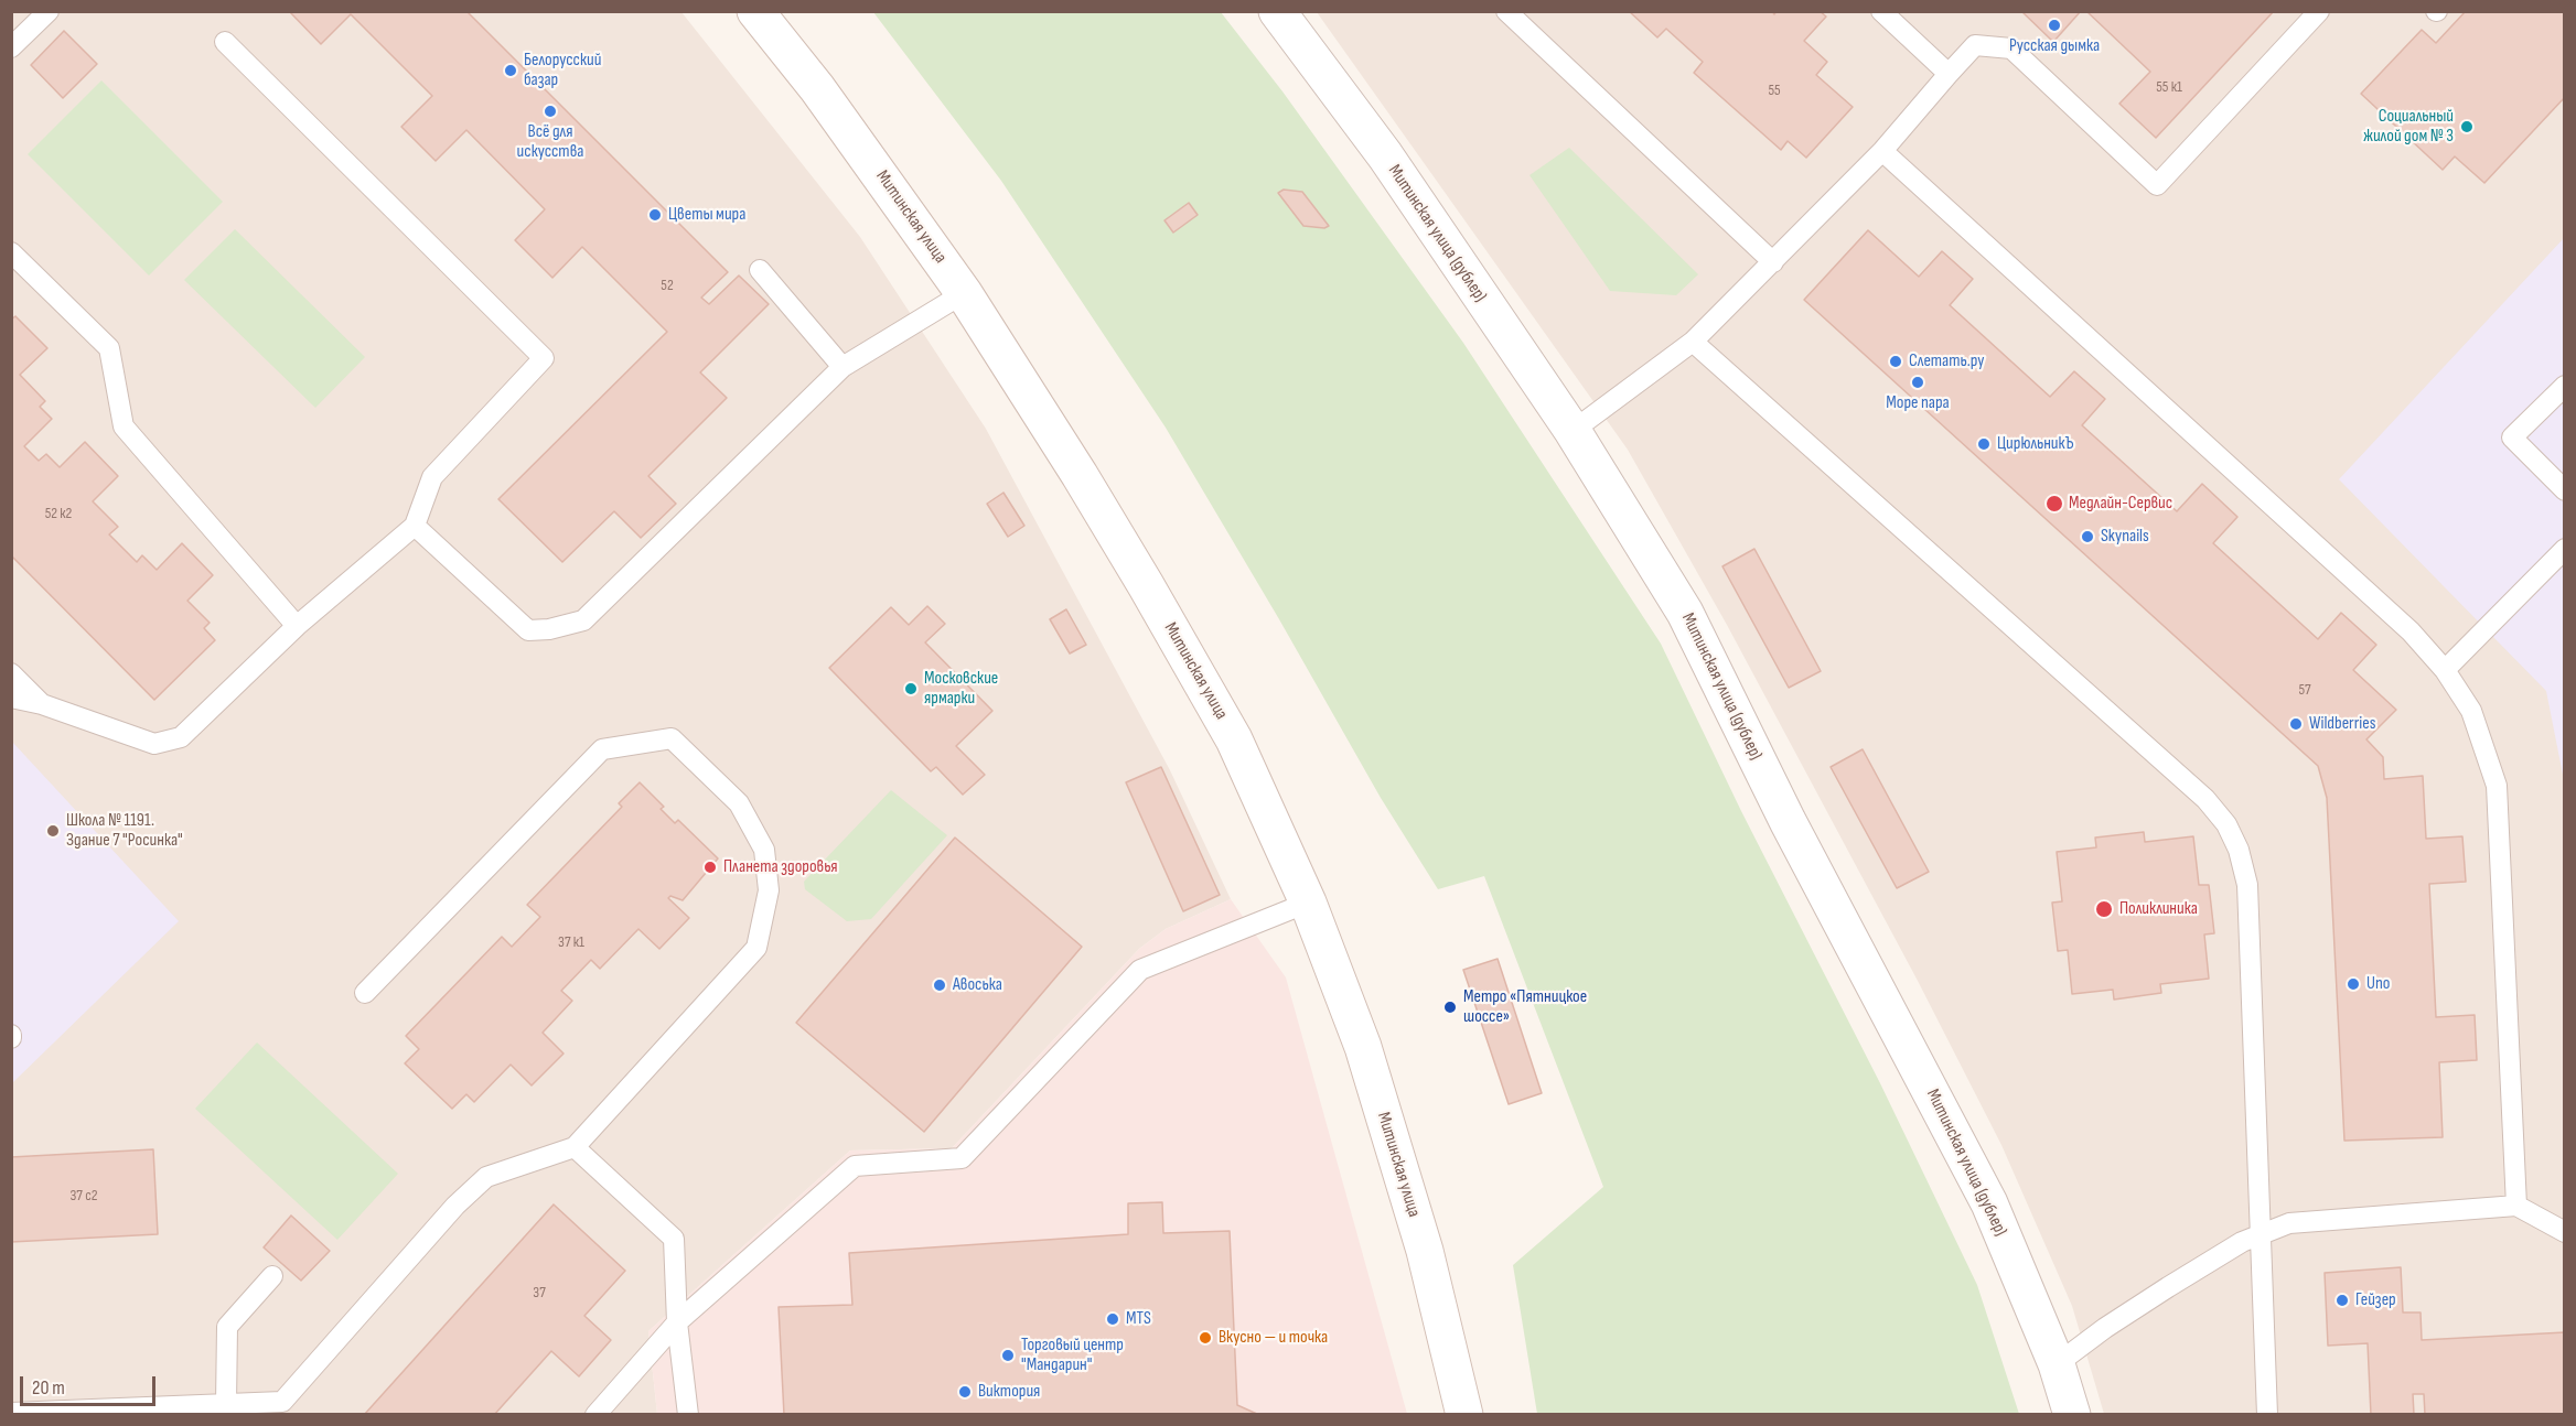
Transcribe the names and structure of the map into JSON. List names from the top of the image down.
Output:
{
  "streets": {
    "street": ["Митинская улица", "Митинская улица (дублер)"]
  },
  "places": [
    "Русская дымка",
    "Белорусский базар",
    "Всё для искусства",
    "Социальный жилой дом № 3",
    "Цветы мира",
    "Слетать.ру",
    "Море пара",
    "ЦирюльникЪ",
    "Медлайн-Сервис",
    "Skynails",
    "Московские ярмарки",
    "Wildberries",
    "Школа № 1191. Здание 7 \"Росинка\"",
    "Планета здоровья",
    "Поликлиника",
    "Uno",
    "Авоська",
    "Метро «Пятницкое шоссе»",
    "Гейзер",
    "MTS",
    "Вкусно — и точка",
    "Торговый центр \"Мандарин\"",
    "Виктория"
  ],
  "house_numbers": [
    "55 к1",
    "55",
    "52",
    "52 к2",
    "57",
    "37 к1",
    "37 с2",
    "37"
  ],
  "scale_bar": "20 m"
}
